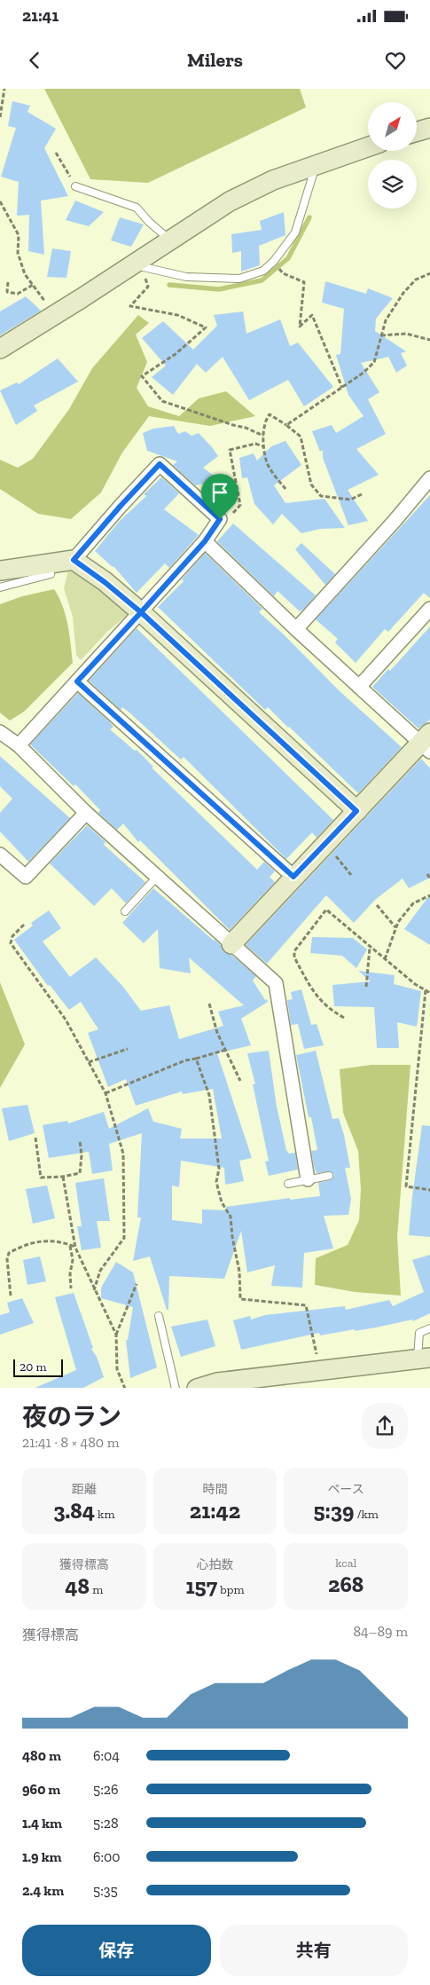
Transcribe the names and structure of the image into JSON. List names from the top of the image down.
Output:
{
  "scale_bar": "20 m",
  "north": "top right",
  "page": {
    "status": "21:41",
    "header": "Milers",
    "scale": "20 m",
    "heading": ["夜のラン", "21:41 · 8 × 480 m"],
    "stats": [
      ["距離", "3.84 km"],
      ["時間", "21:42"],
      ["ペース", "5:39 /km"],
      ["獲得標高", "48 m"],
      ["心拍数", "157 bpm"],
      ["kcal", "268"]
    ],
    "chart": ["獲得標高", "84–89 m"],
    "list": [
      {
        "name": "480 m",
        "note": "6:04"
      },
      {
        "name": "960 m",
        "note": "5:26"
      },
      {
        "name": "1.4 km",
        "note": "5:28"
      },
      {
        "name": "1.9 km",
        "note": "6:00"
      },
      {
        "name": "2.4 km",
        "note": "5:35"
      }
    ],
    "buttons": ["保存", "共有"]
  }
}
